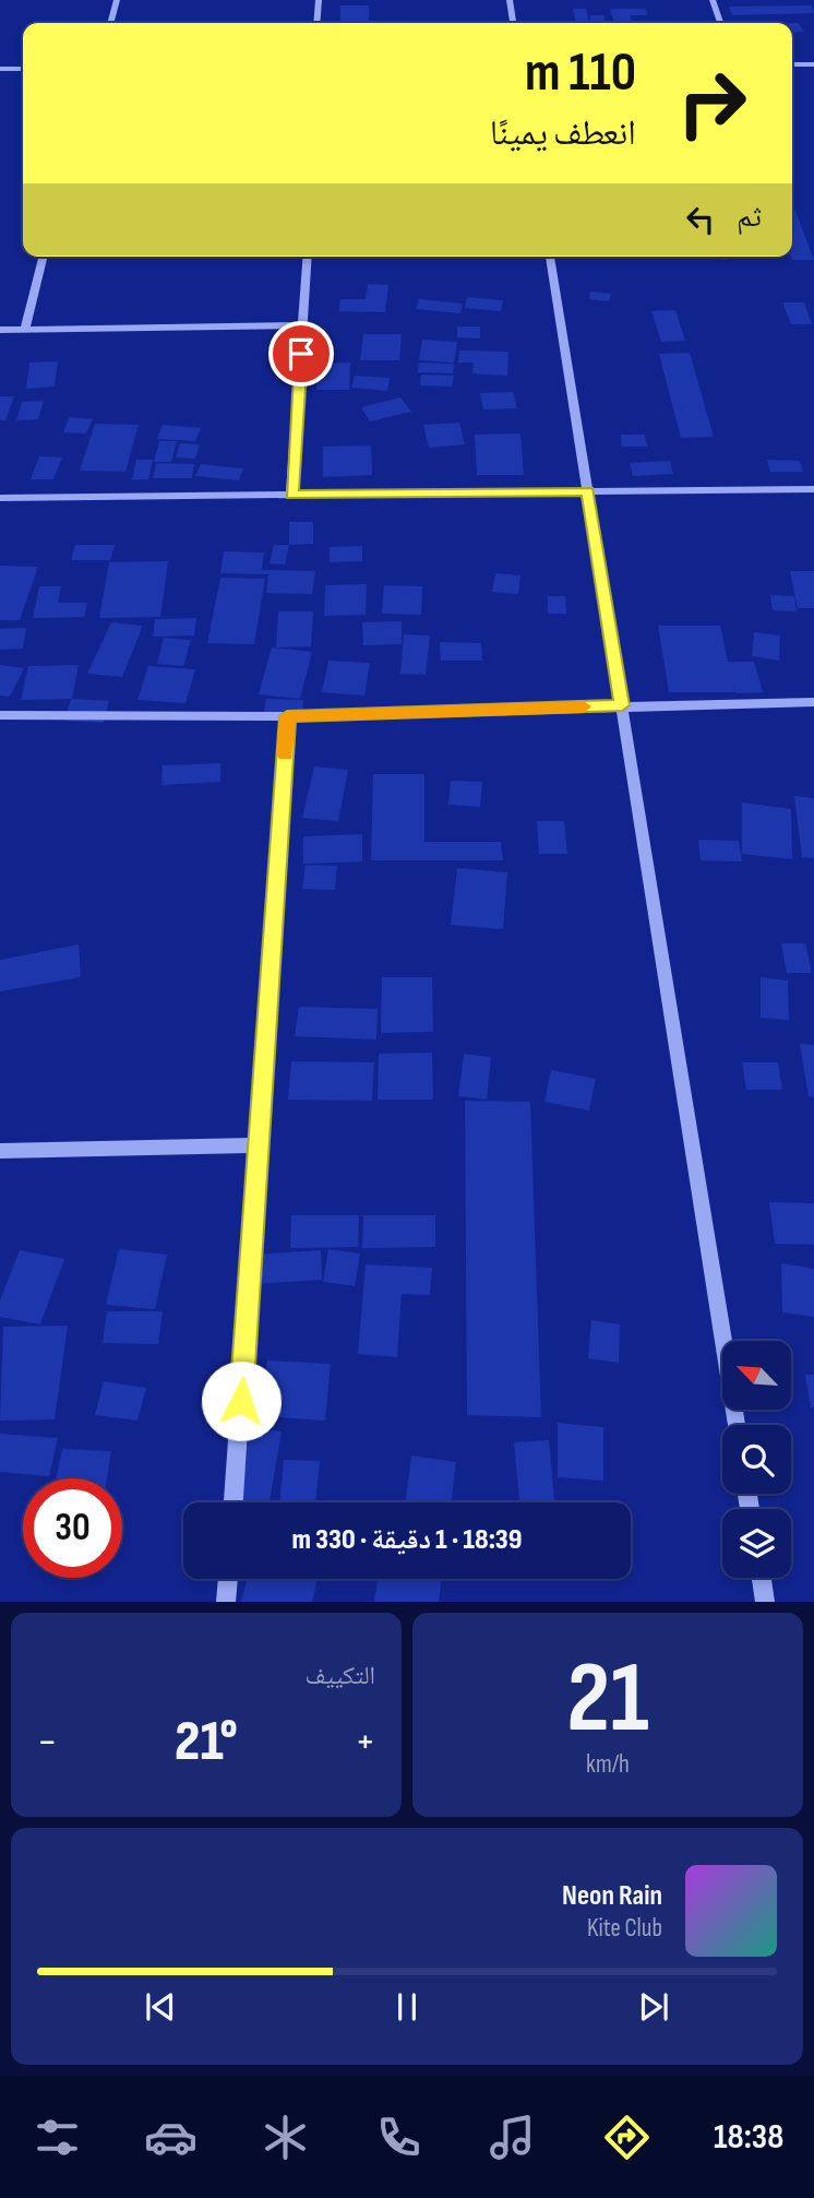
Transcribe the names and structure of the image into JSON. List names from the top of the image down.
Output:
{
  "north": "top left",
  "page": {
    "turn": ["110 m", "انعطف يمينًا"],
    "then": "ثم",
    "limit": "30",
    "trip": "18:39 · 1 دقيقة · 330 m",
    "tile": [
      ["21", "km/h"],
      "التكييف"
    ],
    "heat": ["−", "21°", "+"],
    "song": ["Neon Rain", "Kite Club"],
    "tabs": "18:38"
  }
}
